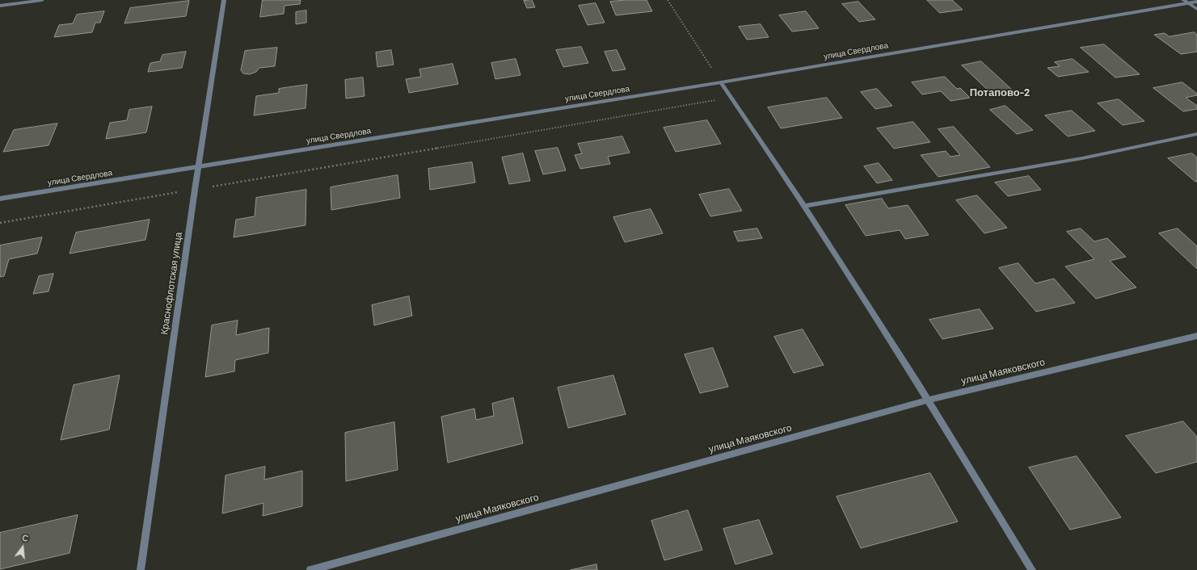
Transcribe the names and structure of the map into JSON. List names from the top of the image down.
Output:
{
  "streets": {
    "street": ["улица Свердлова", "Краснофлотская улица", "улица Маяковского"]
  },
  "crossings": [
    ["улица Свердлова", "Краснофлотская улица"]
  ],
  "districts": ["Потапово-2"],
  "north": "top"
}
